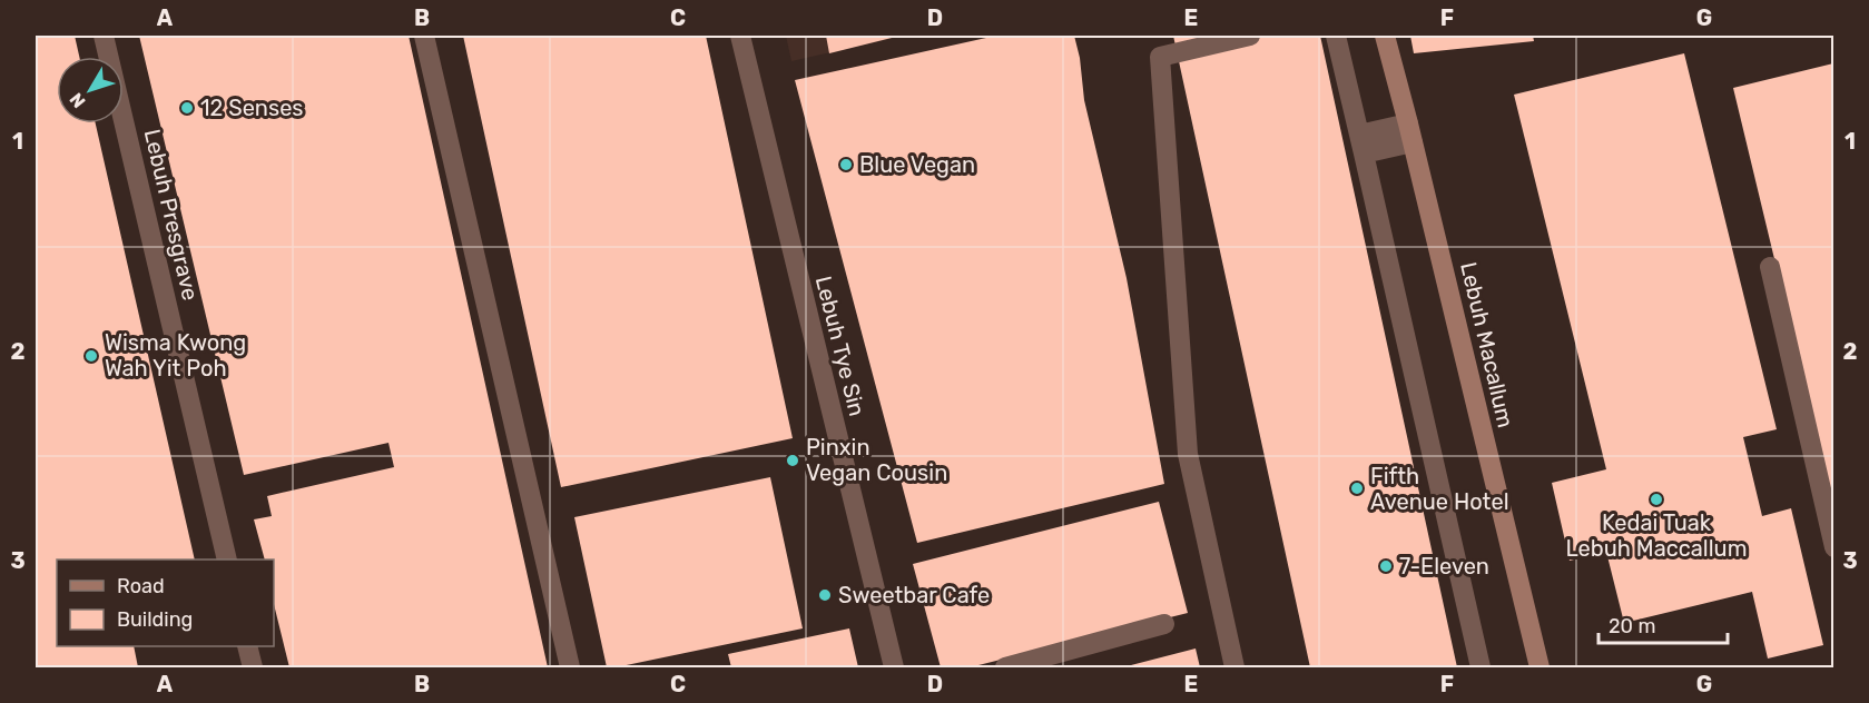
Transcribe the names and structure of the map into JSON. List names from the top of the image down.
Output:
{
  "streets": {
    "street": ["Lebuh Presgrave", "Lebuh Macallum", "Lebuh Tye Sin"]
  },
  "places": [
    "12 Senses",
    "Blue Vegan",
    "Wisma Kwong Wah Yit Poh",
    "Pinxin Vegan Cousin",
    "Fifth Avenue Hotel",
    "Kedai Tuak Lebuh Maccallum",
    "7-Eleven",
    "Sweetbar Cafe"
  ],
  "legend": ["Road", "Building"],
  "scale_bar": "20 m",
  "north": "bottom left",
  "grid": {
    "columns": [
      "A",
      "B",
      "C",
      "D",
      "E",
      "F",
      "G"
    ],
    "rows": ["1", "2", "3"]
  }
}
